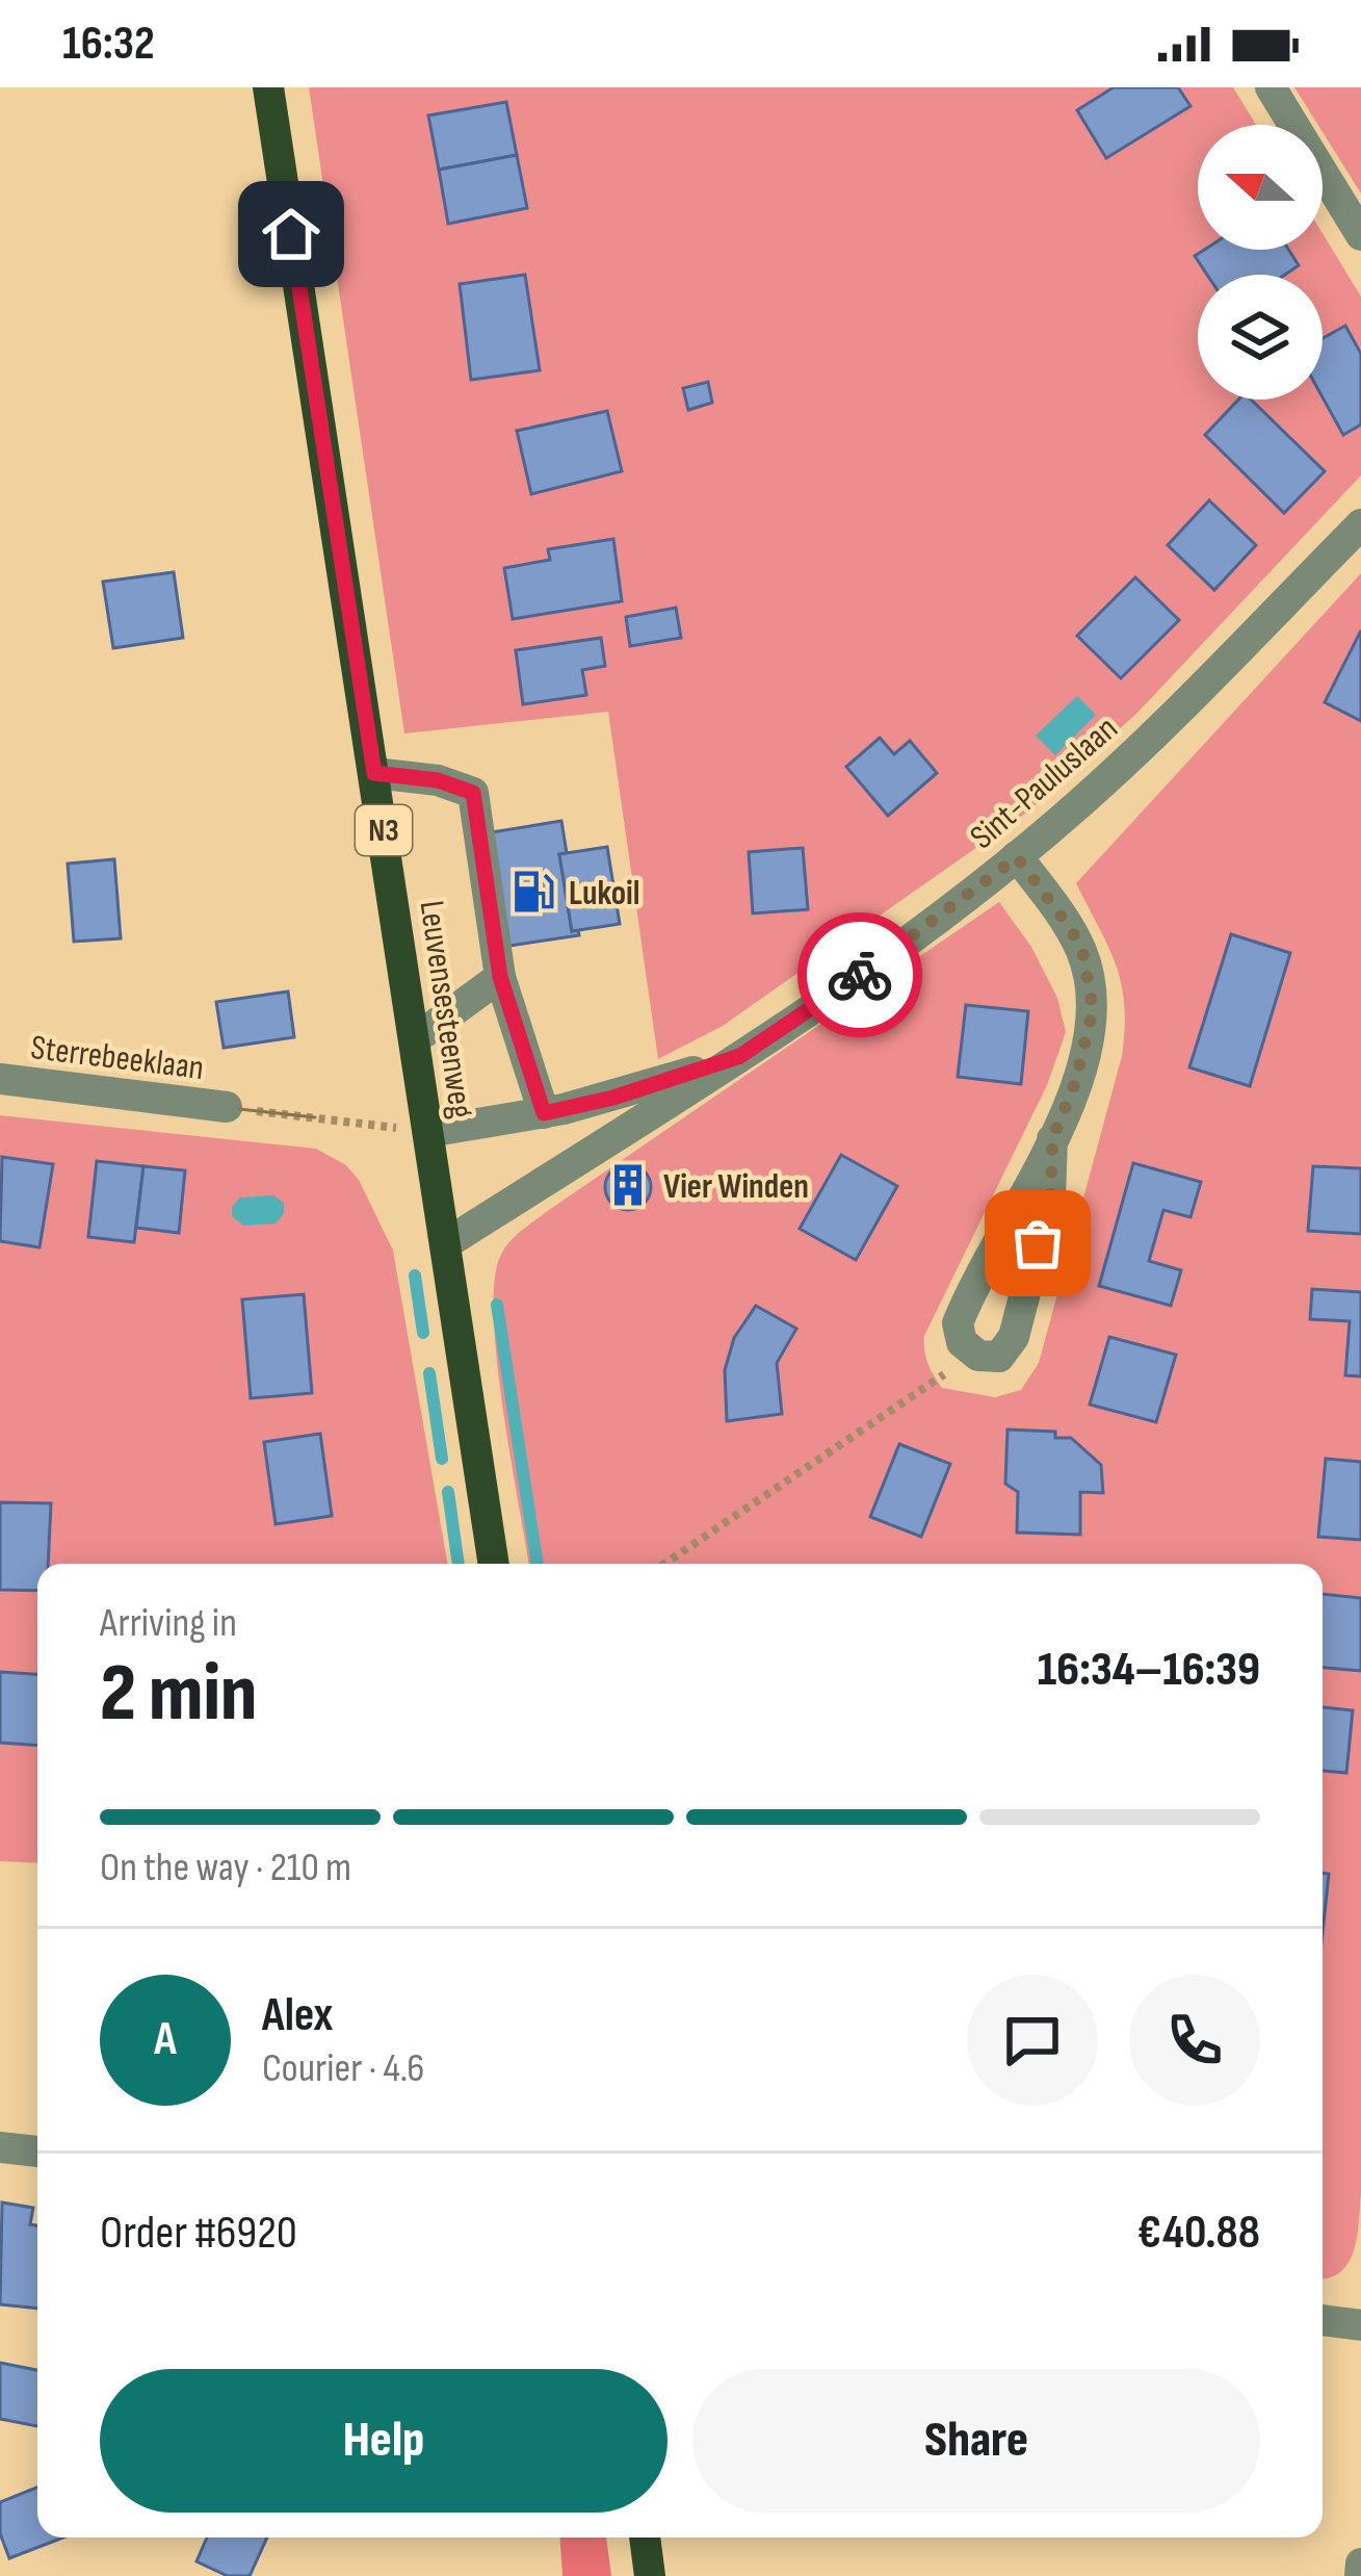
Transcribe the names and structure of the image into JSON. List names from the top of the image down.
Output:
{
  "streets": {
    "main road": ["N3", "Leuvensesteenweg"],
    "street": ["Sint-Pauluslaan", "Sterrebeeklaan"]
  },
  "crossings": [
    ["Sint-Pauluslaan", "Leuvensesteenweg"]
  ],
  "places": {
    "fuel station": ["Lukoil"],
    "building": ["Vier Winden"]
  },
  "north": "left",
  "page": {
    "status": "16:32",
    "heading": ["2 min", "Arriving in", "16:34–16:39"],
    "panel": [
      "Alex",
      "Courier · 4.6",
      "Order #6920",
      "€40.88"
    ],
    "bar": "On the way · 210 m",
    "round": "A",
    "buttons": ["Help", "Share"]
  }
}
